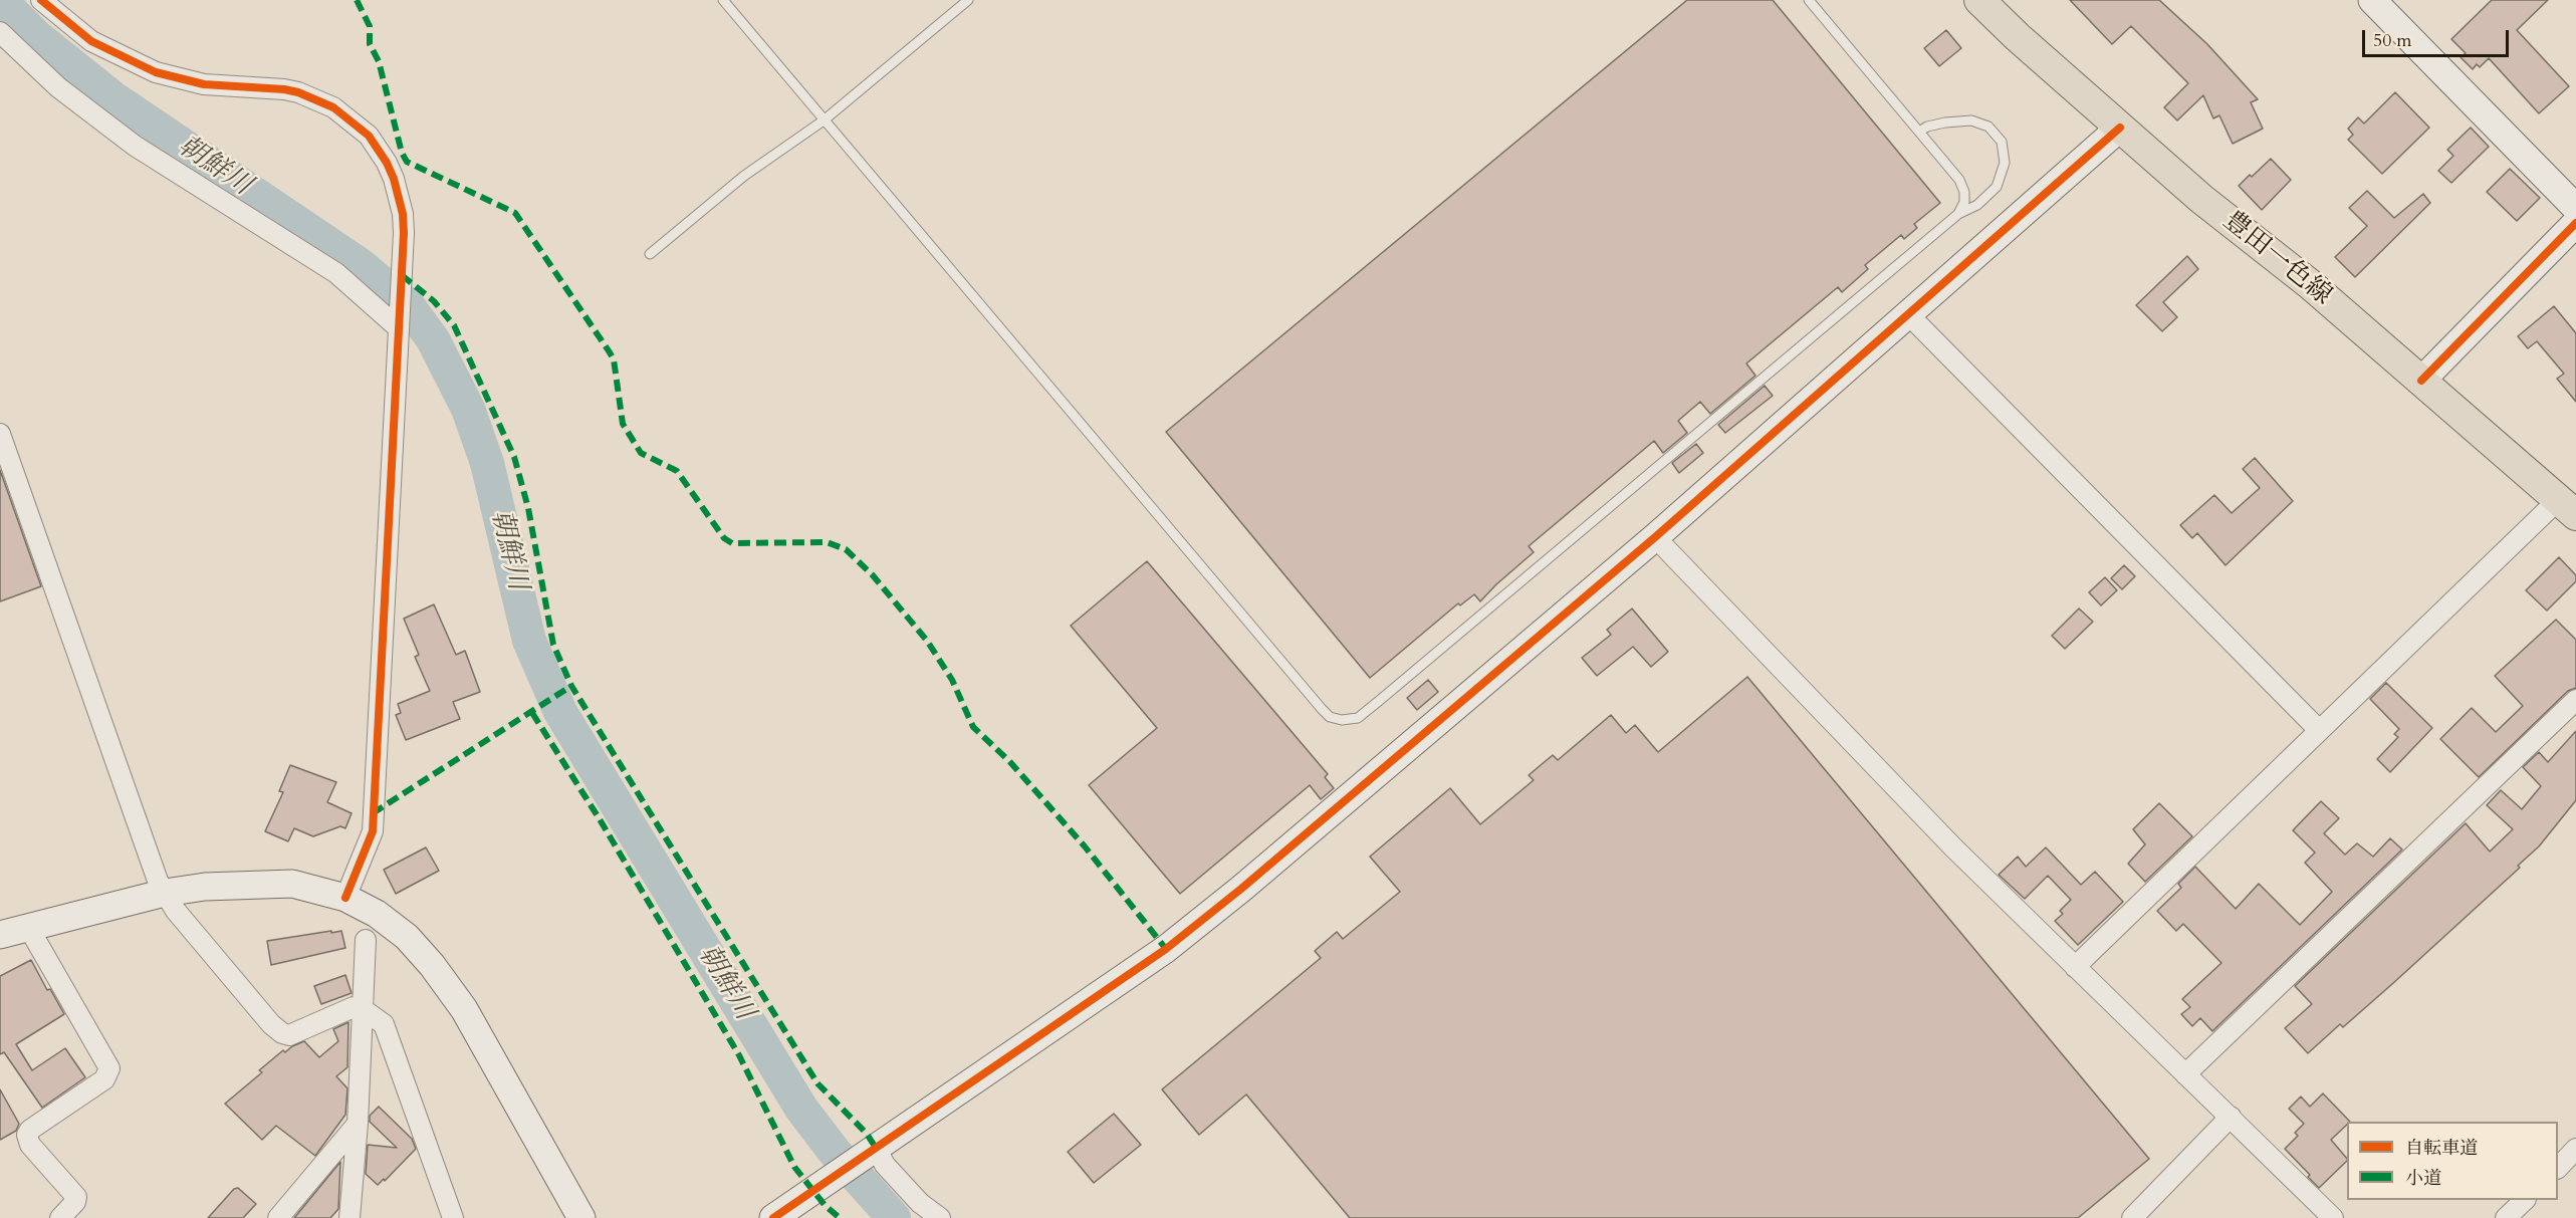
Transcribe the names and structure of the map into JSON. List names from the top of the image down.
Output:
{
  "streets": {
    "main road": ["豊田一色線"]
  },
  "water": ["朝鮮川"],
  "legend": ["自転車道", "小道"],
  "scale_bar": "50 m"
}
